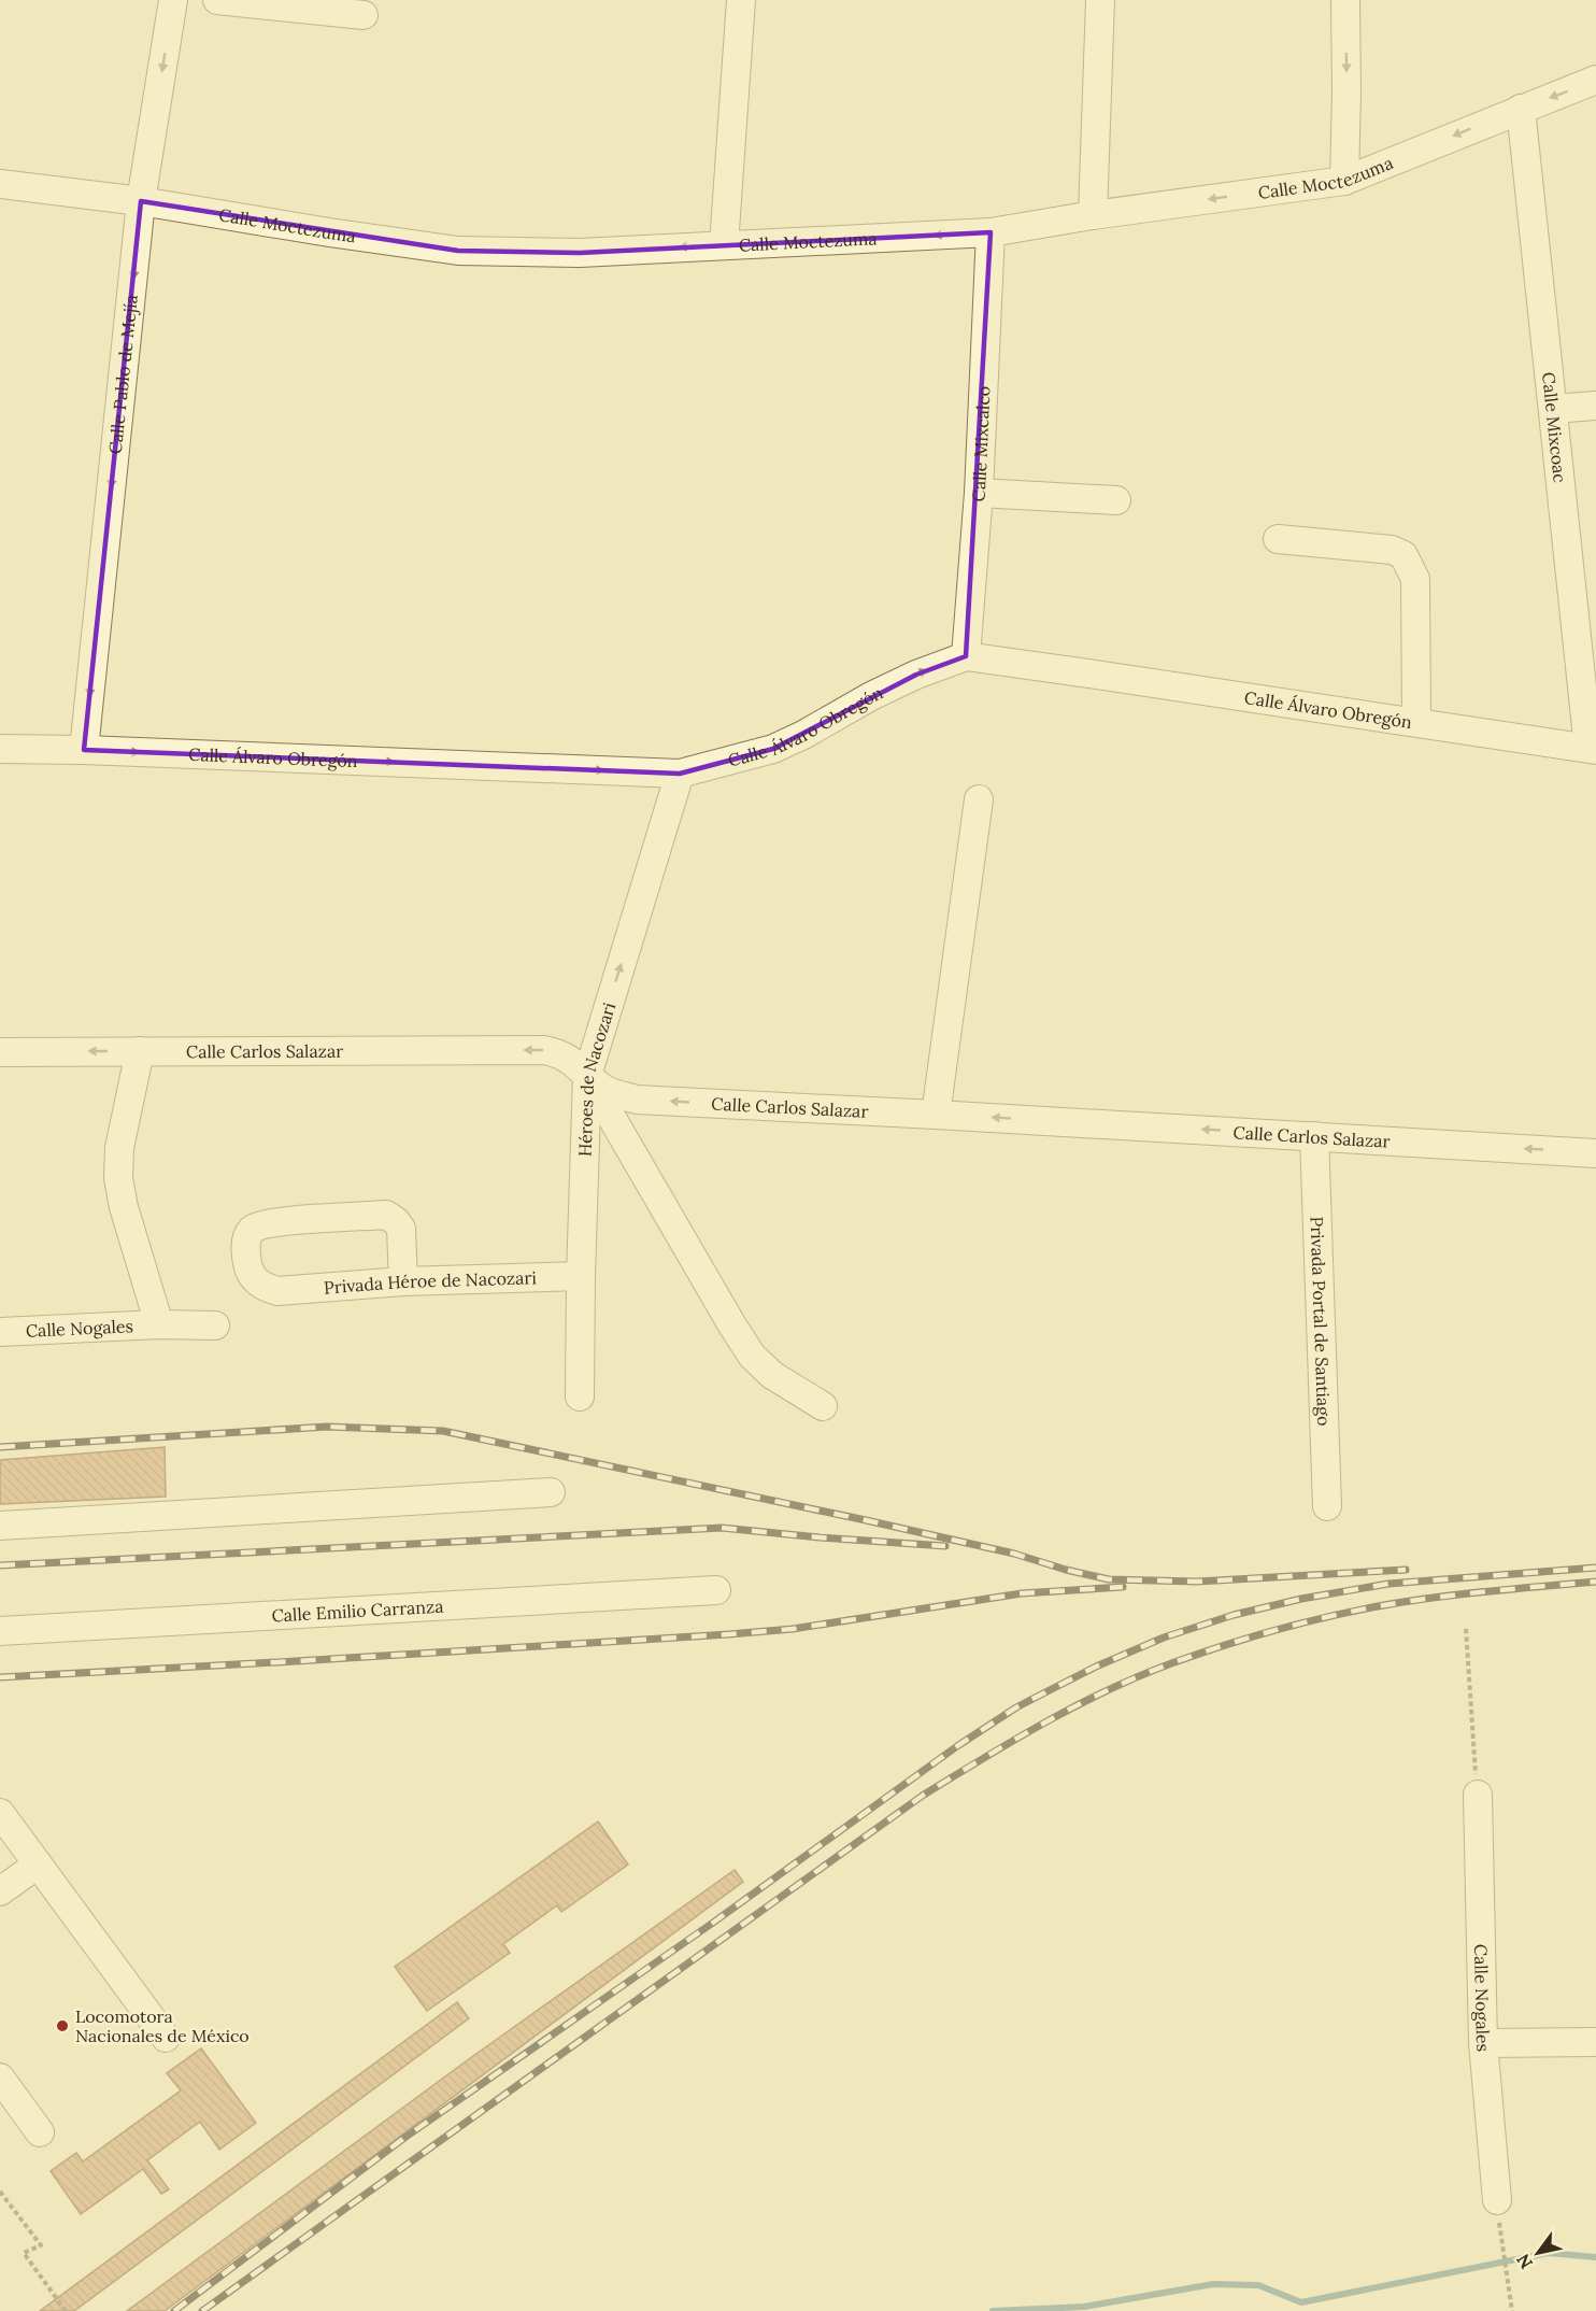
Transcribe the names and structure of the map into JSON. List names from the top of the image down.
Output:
{
  "streets": {
    "street": [
      "Calle Moctezuma",
      "Calle Pablo de Mejía",
      "Calle Mixcoac",
      "Calle Mixcalco",
      "Calle Álvaro Obregón",
      "Calle Carlos Salazar",
      "Héroes de Nacozari",
      "Privada Héroe de Nacozari",
      "Privada Portal de Santiago",
      "Calle Nogales",
      "Calle Emilio Carranza"
    ]
  },
  "crossings": [
    ["Calle Moctezuma", "Calle Pablo de Mejía"],
    ["Calle Moctezuma", "Calle Mixcoac"],
    ["Calle Moctezuma", "Calle Mixcalco"],
    ["Calle Pablo de Mejía", "Calle Álvaro Obregón"],
    ["Calle Mixcoac", "Calle Álvaro Obregón"],
    ["Calle Mixcalco", "Calle Álvaro Obregón"],
    ["Calle Álvaro Obregón", "Héroes de Nacozari"],
    ["Calle Carlos Salazar", "Héroes de Nacozari"],
    ["Calle Carlos Salazar", "Privada Portal de Santiago"],
    ["Héroes de Nacozari", "Privada Héroe de Nacozari"]
  ],
  "one_way": [
    "Calle Moctezuma",
    "Calle Pablo de Mejía",
    "Calle Álvaro Obregón",
    "Calle Carlos Salazar",
    "Héroes de Nacozari"
  ],
  "places": ["Locomotora Nacionales de México"],
  "north": "bottom left"
}
